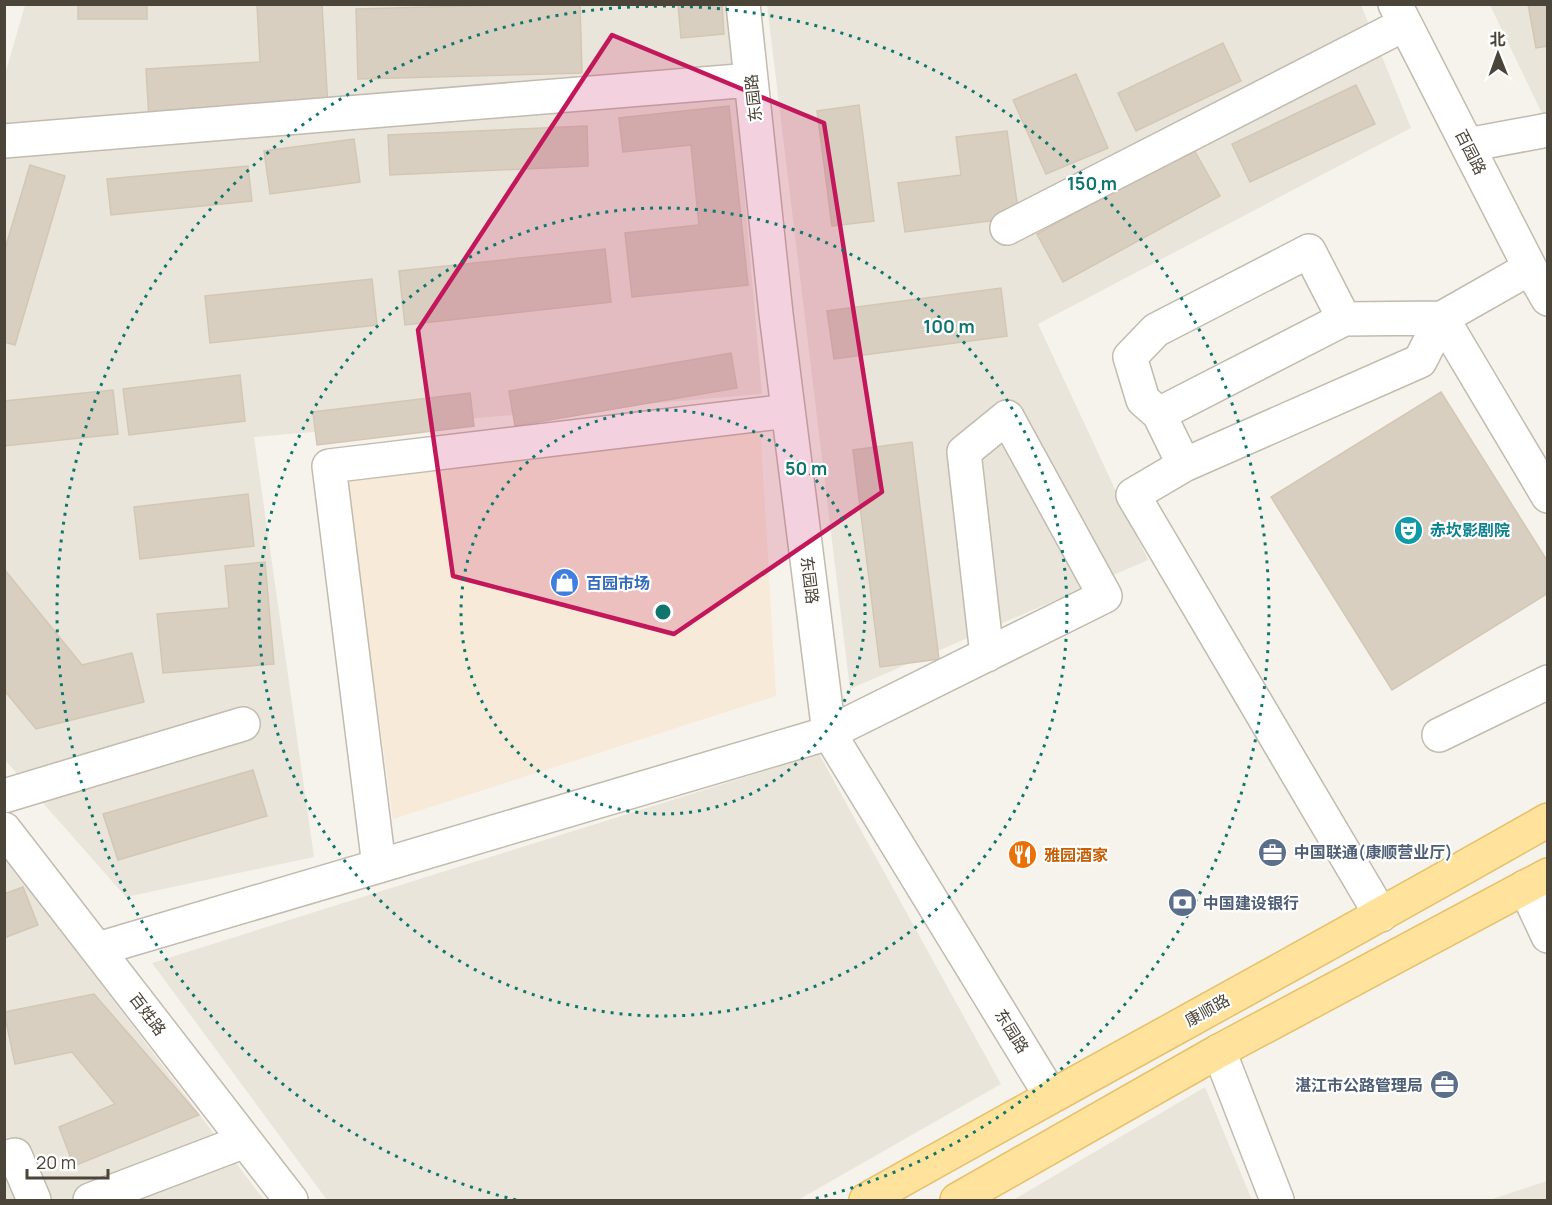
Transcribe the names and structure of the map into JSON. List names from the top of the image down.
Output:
{
  "streets": {
    "main road": ["康顺路"],
    "street": ["东园路", "百园路", "百姓路"]
  },
  "crossings": [
    ["东园路", "康顺路"]
  ],
  "places": {
    "theatre": ["赤坎影剧院"],
    "shop": ["百园市场"],
    "office": ["中国联通(康顺营业厅)", "湛江市公路管理局"],
    "restaurant": ["雅园酒家"],
    "bank": ["中国建设银行"]
  },
  "scale_bar": "20 m",
  "north": "top",
  "rings": ["150 m", "100 m", "50 m"]
}
